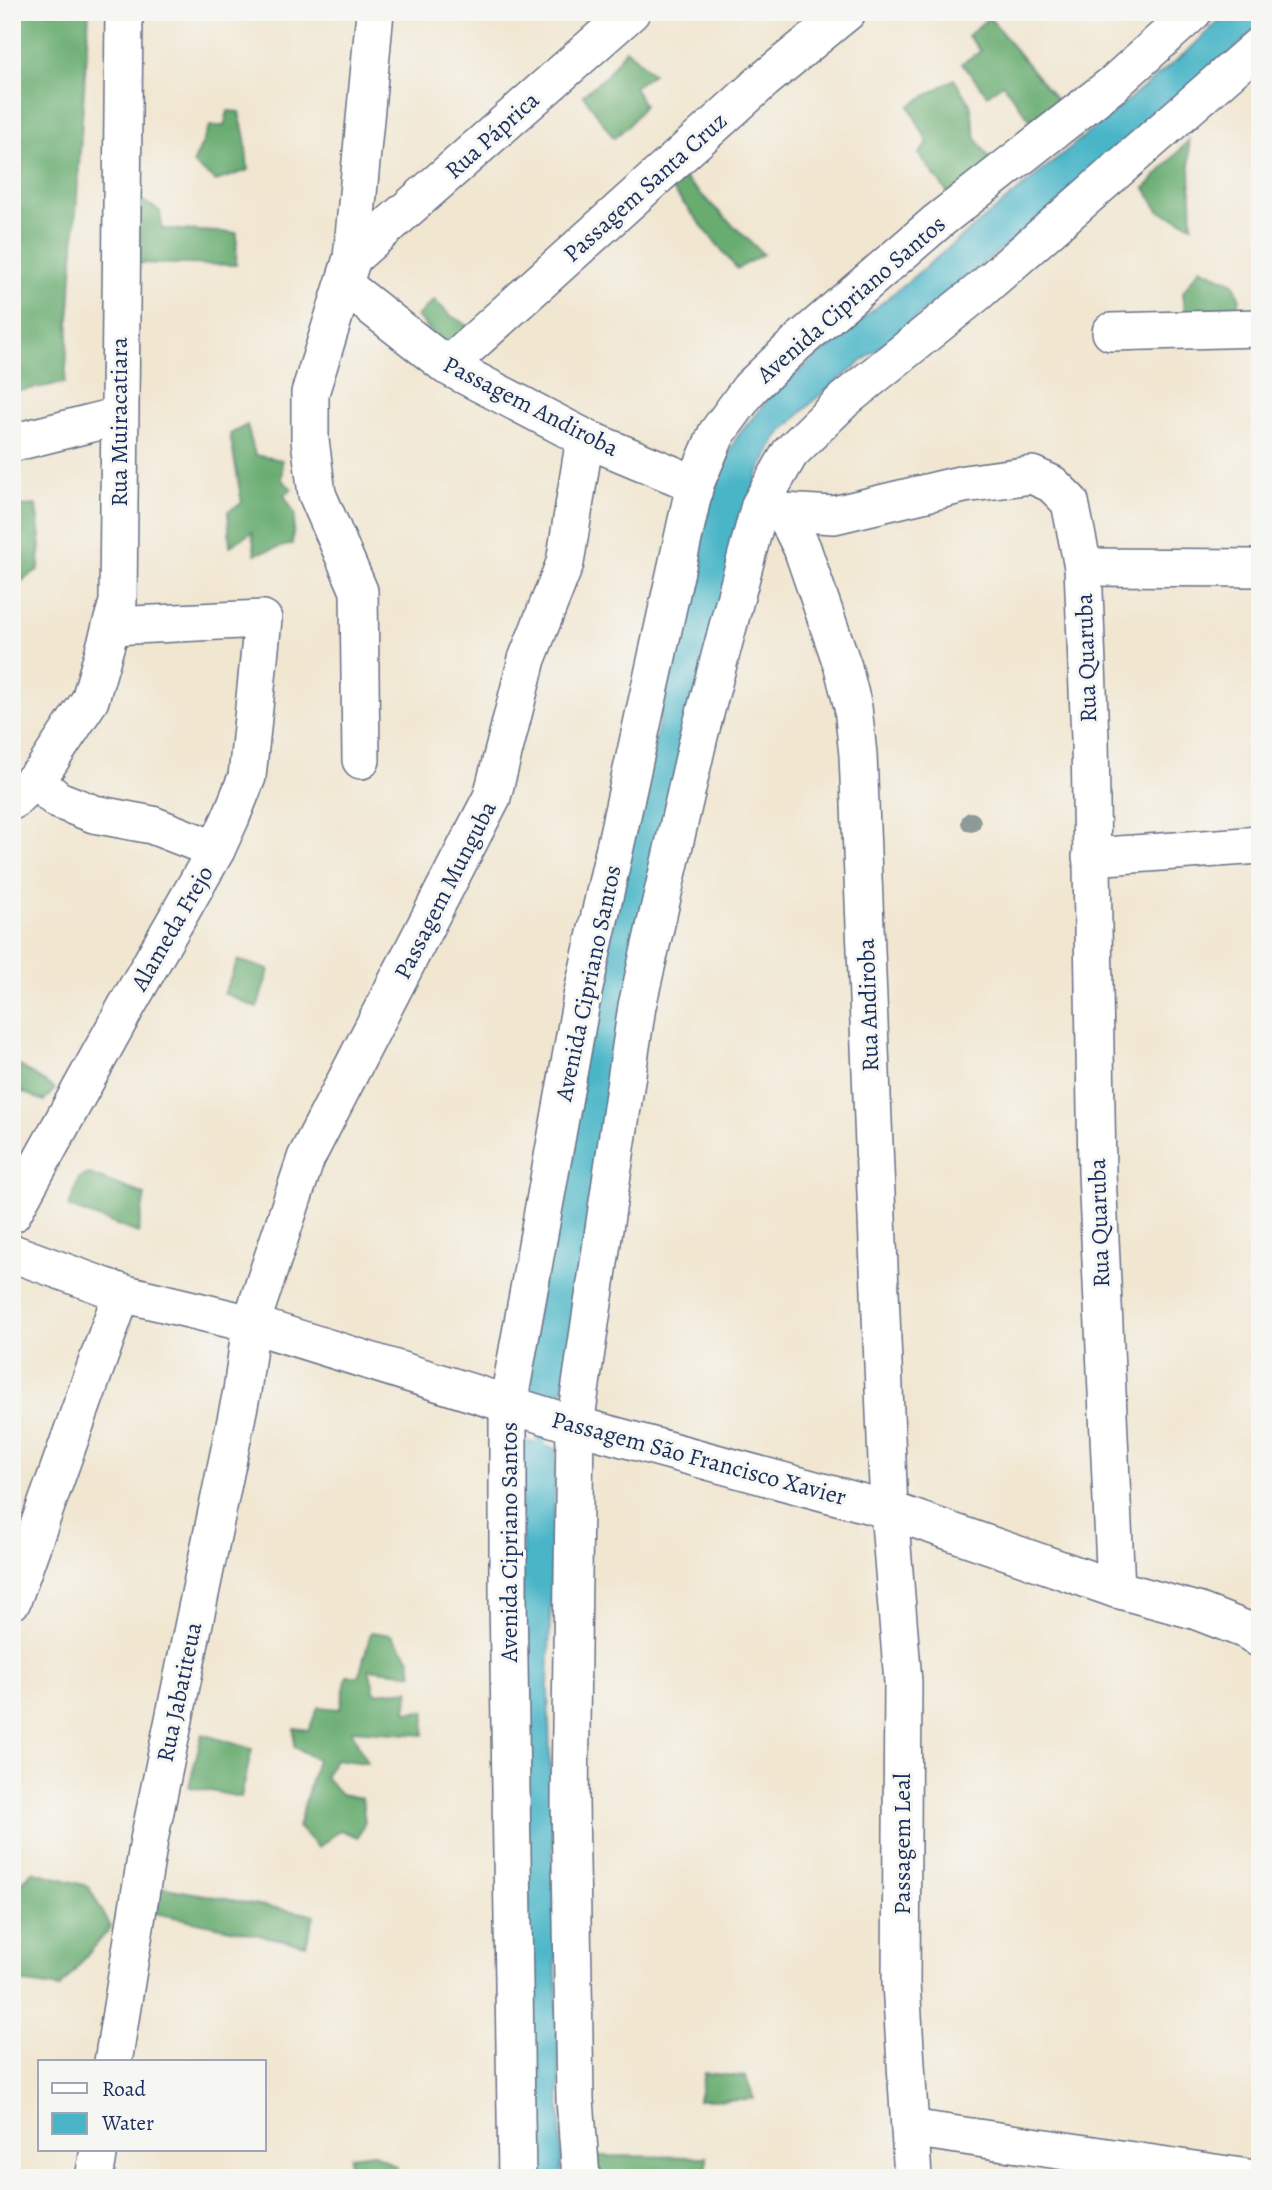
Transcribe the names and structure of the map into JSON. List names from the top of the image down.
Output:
{
  "streets": {
    "street": [
      "Rua Páprica",
      "Passagem Santa Cruz",
      "Avenida Cipriano Santos",
      "Passagem Andiroba",
      "Rua Muiracatiara",
      "Rua Quaruba",
      "Passagem Munguba",
      "Alameda Frejo",
      "Rua Andiroba",
      "Passagem São Francisco Xavier",
      "Rua Jabatiteua",
      "Passagem Leal"
    ]
  },
  "crossings": [
    ["Rua Páprica", "Passagem Andiroba"],
    ["Passagem Santa Cruz", "Passagem Andiroba"],
    ["Avenida Cipriano Santos", "Passagem Andiroba"],
    ["Avenida Cipriano Santos", "Passagem São Francisco Xavier"],
    ["Passagem Andiroba", "Passagem Munguba"],
    ["Rua Muiracatiara", "Alameda Frejo"],
    ["Rua Quaruba", "Rua Andiroba"],
    ["Rua Quaruba", "Passagem São Francisco Xavier"],
    ["Passagem Munguba", "Passagem São Francisco Xavier"],
    ["Passagem Munguba", "Rua Jabatiteua"],
    ["Rua Andiroba", "Passagem São Francisco Xavier"],
    ["Rua Andiroba", "Passagem Leal"],
    ["Passagem São Francisco Xavier", "Rua Jabatiteua"],
    ["Passagem São Francisco Xavier", "Passagem Leal"]
  ],
  "legend": ["Road", "Water"]
}
